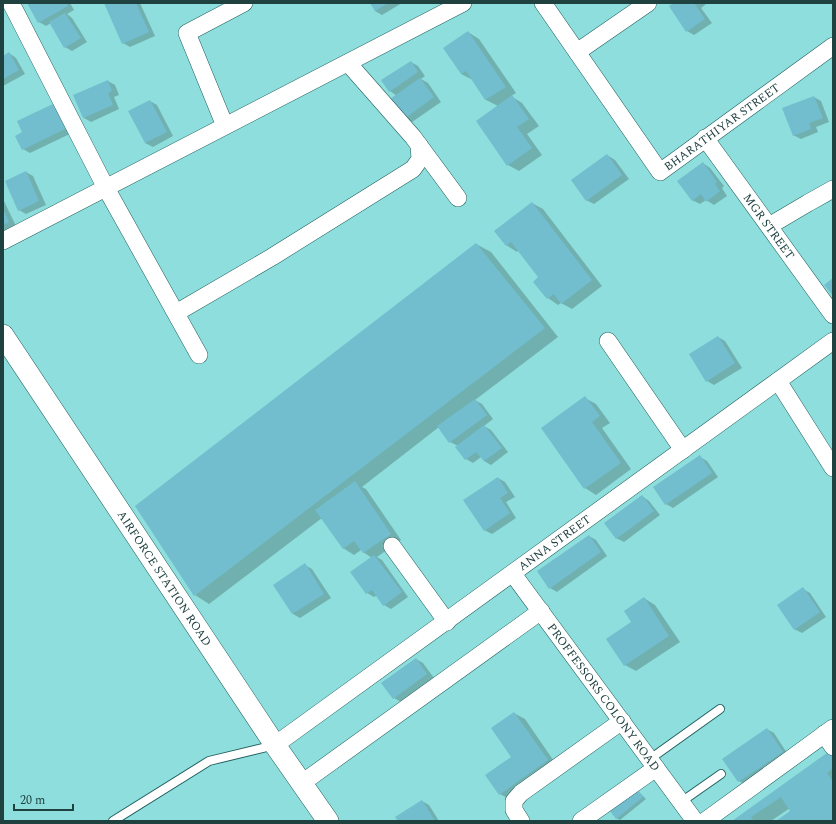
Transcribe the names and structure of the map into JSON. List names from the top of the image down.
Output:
{
  "streets": {
    "street": [
      "BHARATHIYAR STREET",
      "MGR STREET",
      "ANNA STREET",
      "AIRFORCE STATION ROAD",
      "PROFFESSORS COLONY ROAD"
    ]
  },
  "crossings": [
    ["BHARATHIYAR STREET", "MGR STREET"],
    ["ANNA STREET", "AIRFORCE STATION ROAD"],
    ["ANNA STREET", "PROFFESSORS COLONY ROAD"]
  ],
  "scale_bar": "20 m"
}
